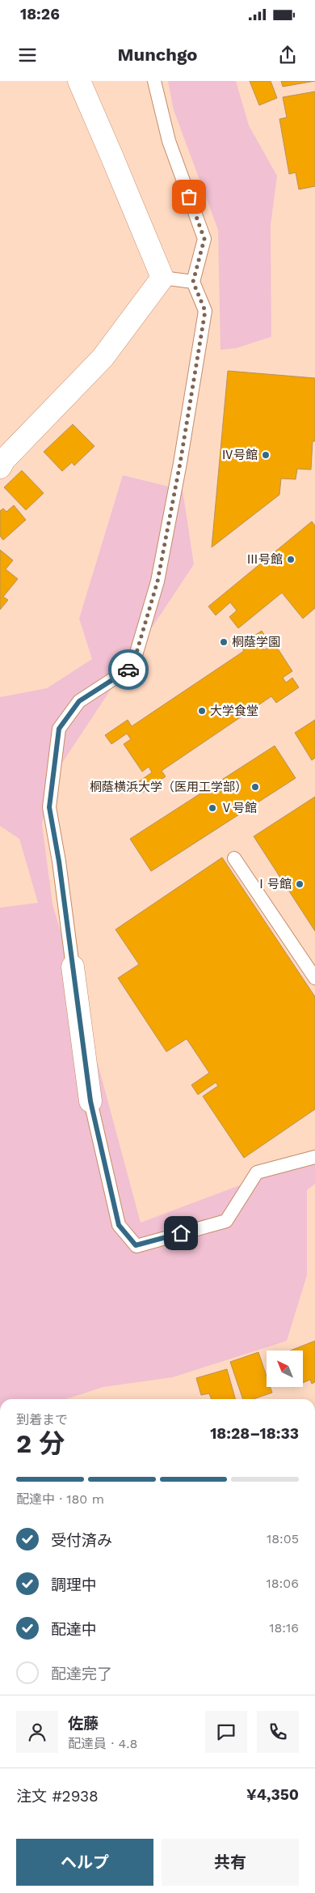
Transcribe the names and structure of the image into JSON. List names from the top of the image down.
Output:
{
  "places": [
    "Ⅳ号館",
    "Ⅲ号館",
    "桐蔭学園",
    "大学食堂",
    "桐蔭横浜大学（医用工学部）",
    "Ⅴ号館",
    "Ⅰ号館"
  ],
  "north": "top left",
  "page": {
    "status": "18:26",
    "header": "Munchgo",
    "heading": ["2 分", "到着まで", "18:28–18:33"],
    "panel": [
      "佐藤",
      "配達員 · 4.8",
      "注文 #2938",
      "¥4,350"
    ],
    "bar": "配達中 · 180 m",
    "list": [
      ["受付済み", "18:05"],
      ["調理中", "18:06"],
      ["配達中", "18:16"],
      "配達完了"
    ],
    "buttons": ["ヘルプ", "共有"]
  }
}
